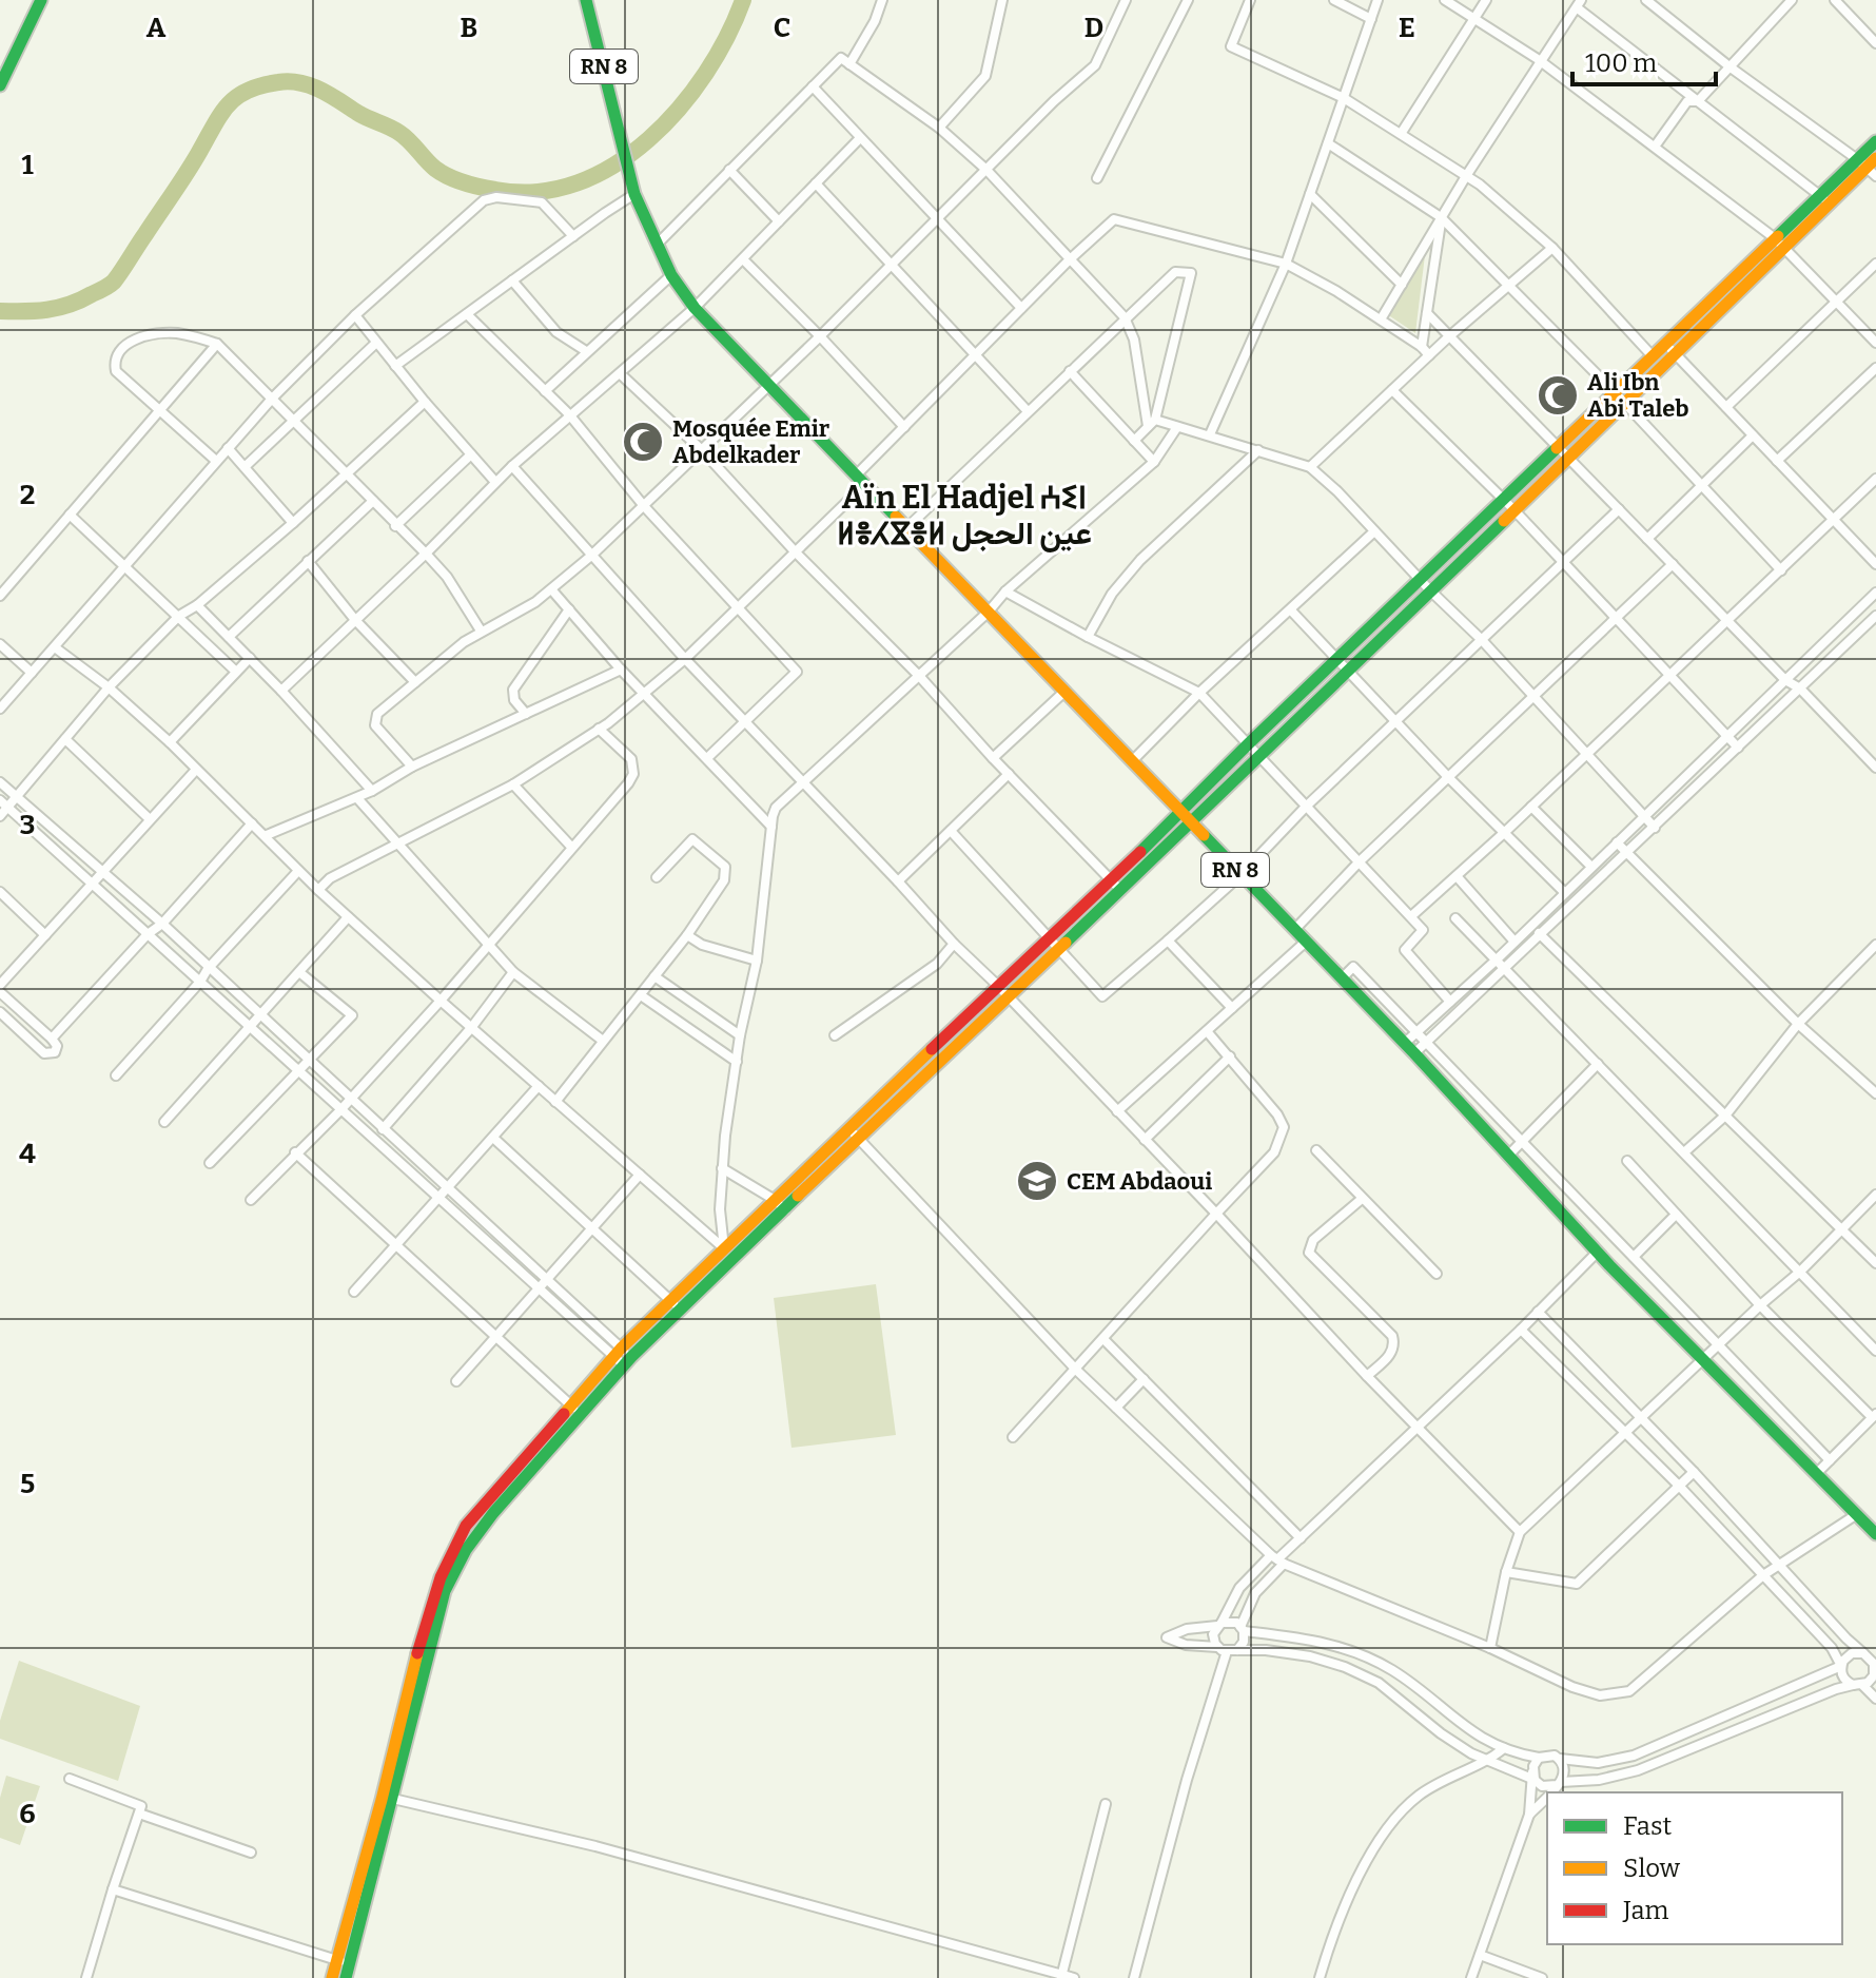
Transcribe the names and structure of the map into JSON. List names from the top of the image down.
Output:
{
  "streets": {
    "main road": ["RN 8"]
  },
  "districts": ["Aïn El Hadjel ⵄⵉⵏ ⵍⴻⵃⴵⴻⵍ عين الحجل"],
  "places": {
    "mosque": ["Ali Ibn Abi Taleb", "Mosquée Emir Abdelkader"],
    "school or university": ["CEM Abdaoui"]
  },
  "legend": ["Fast", "Slow", "Jam"],
  "scale_bar": "100 m",
  "grid": {
    "columns": [
      "A",
      "B",
      "C",
      "D",
      "E"
    ],
    "rows": [
      "1",
      "2",
      "3",
      "4",
      "5",
      "6"
    ]
  }
}
